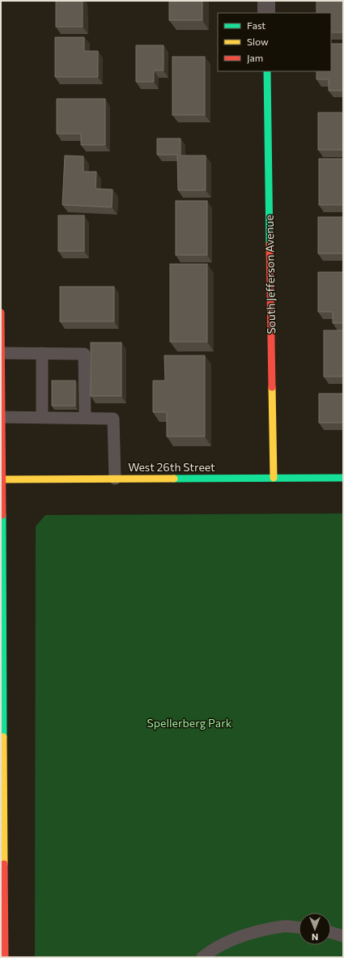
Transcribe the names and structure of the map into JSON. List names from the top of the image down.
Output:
{
  "streets": {
    "street": ["South Jefferson Avenue", "West 26th Street"]
  },
  "crossings": [
    ["South Jefferson Avenue", "West 26th Street"]
  ],
  "parks": ["Spellerberg Park"],
  "legend": ["Fast", "Slow", "Jam"],
  "north": "bottom"
}
